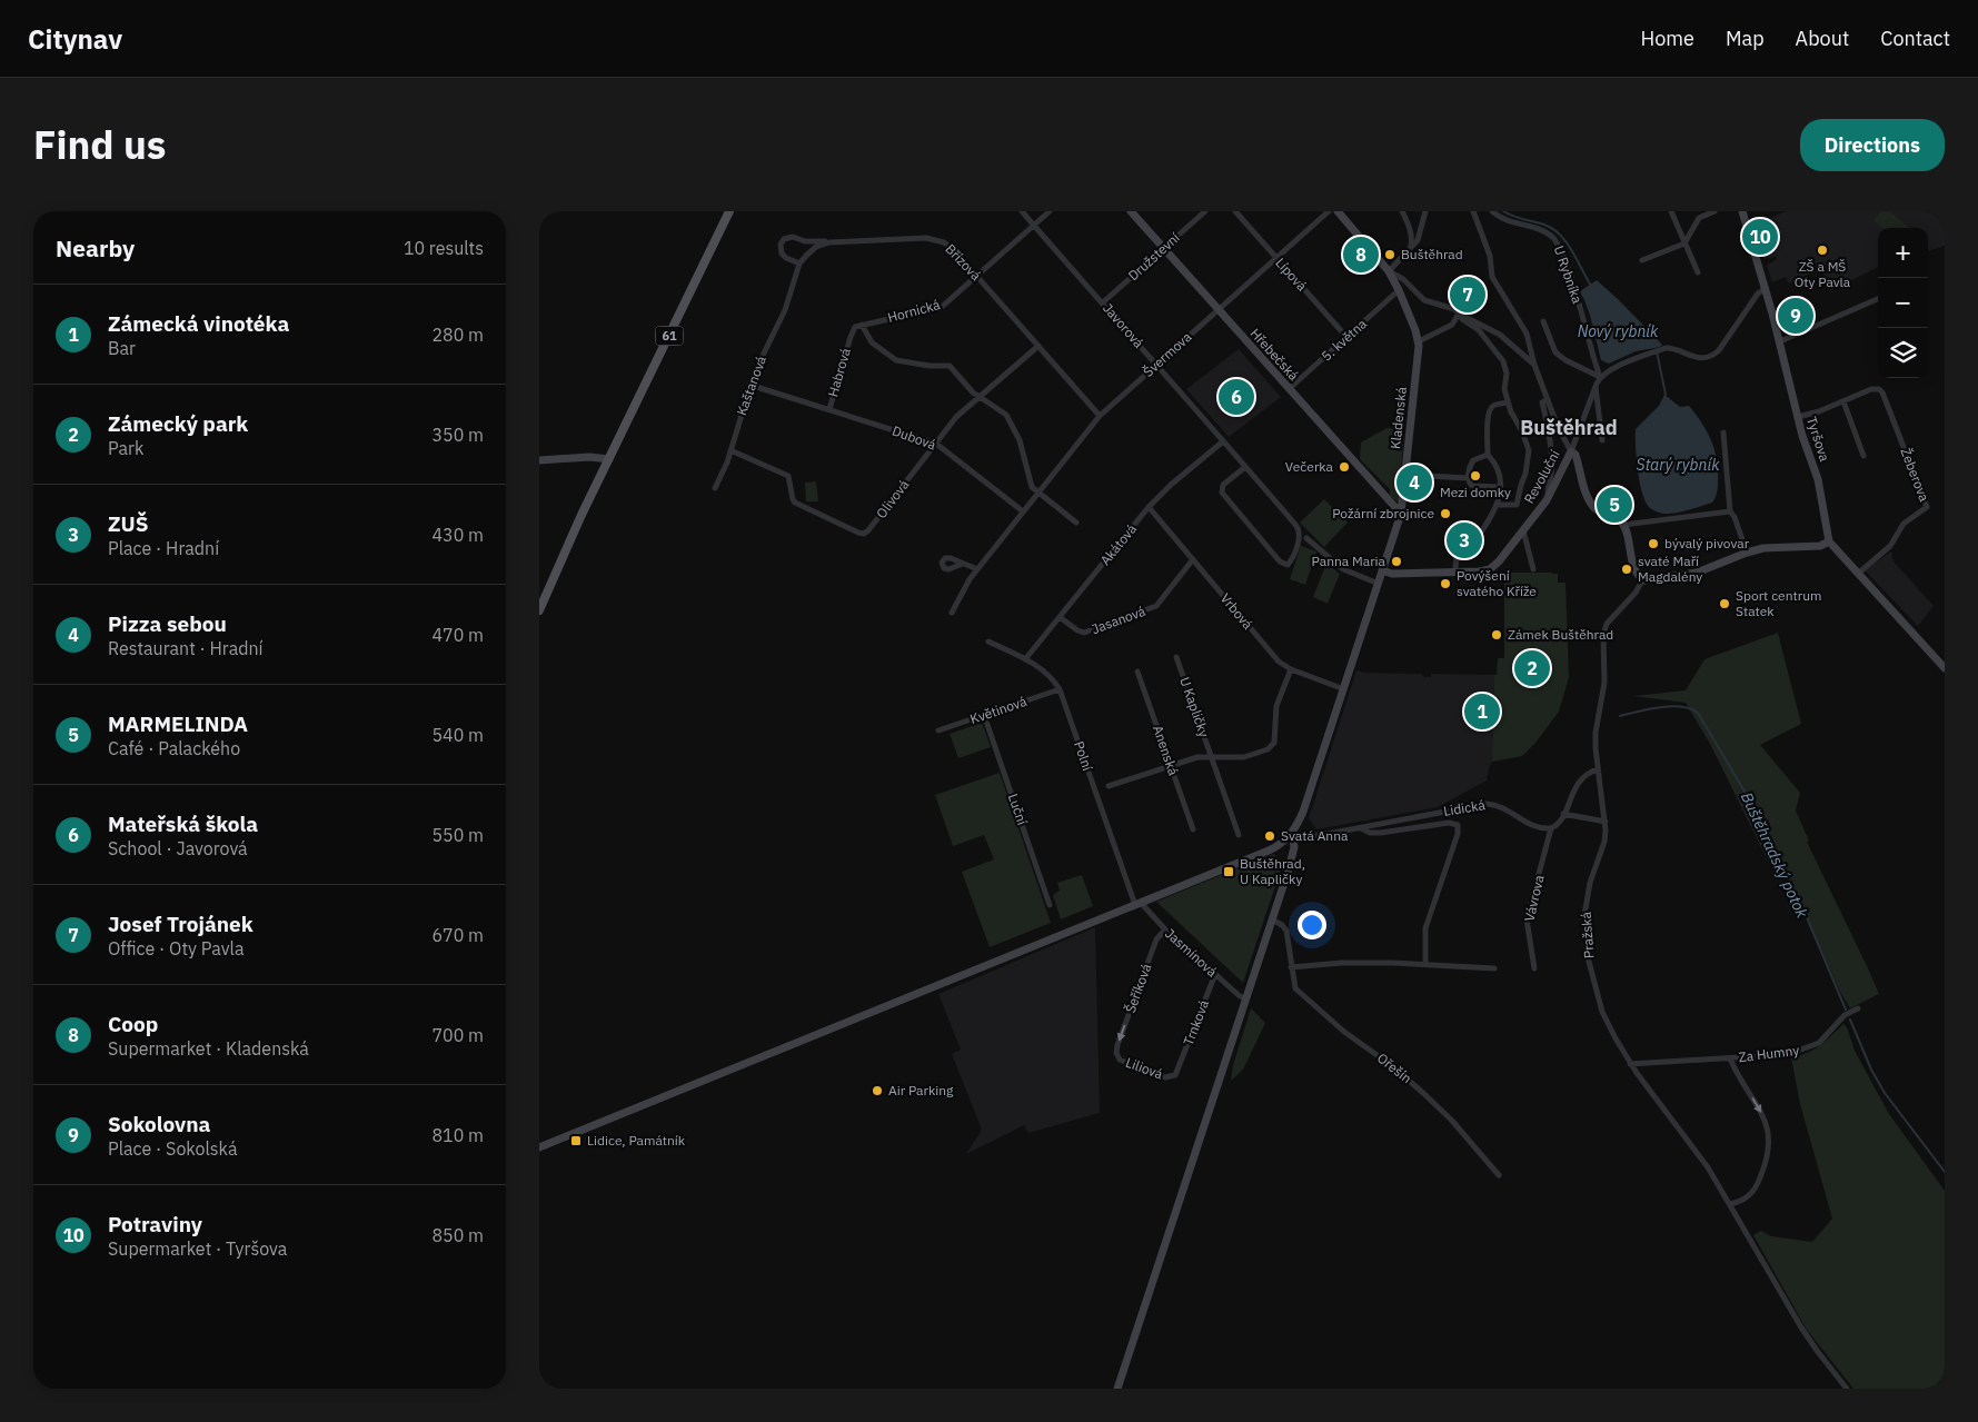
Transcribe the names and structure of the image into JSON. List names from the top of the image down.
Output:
{
  "streets": {
    "main road": ["61"],
    "street": [
      "Družstevní",
      "Břízová",
      "Lípová",
      "U Rybníka",
      "Hornická",
      "Javorová",
      "5. května",
      "Švermova",
      "Hřebečská",
      "Habrová",
      "Kaštanová",
      "Kladenská",
      "Dubová",
      "Tyršova",
      "Žeberova",
      "Revoluční",
      "Olivová",
      "Akátová",
      "Vrbová",
      "Jasanová",
      "U Kapličky",
      "Květinová",
      "Anenská",
      "Polní",
      "Lidická",
      "Luční",
      "Vávrova",
      "Pražská",
      "Jasmínová",
      "Šeříková",
      "Trnková",
      "Za Humny",
      "Liliová",
      "Ořešín"
    ]
  },
  "crossings": [
    ["Družstevní", "Javorová"],
    ["Družstevní", "Hřebečská"],
    ["Břízová", "Hornická"],
    ["Břízová", "Švermova"],
    ["Břízová", "Kaštanová"],
    ["Břízová", "Olivová"],
    ["Lípová", "5. května"],
    ["Lípová", "Švermova"],
    ["U Rybníka", "Revoluční"],
    ["Hornická", "Javorová"],
    ["Hornická", "Habrová"],
    ["Javorová", "Švermova"],
    ["Javorová", "Akátová"],
    ["5. května", "Hřebečská"],
    ["5. května", "Kladenská"],
    ["Švermova", "Hřebečská"],
    ["Švermova", "Habrová"],
    ["Švermova", "Dubová"],
    ["Hřebečská", "Kladenská"],
    ["Habrová", "Dubová"],
    ["Habrová", "Olivová"],
    ["Kaštanová", "Dubová"],
    ["Kaštanová", "Olivová"],
    ["Kladenská", "Revoluční"],
    ["Kladenská", "Vrbová"],
    ["Kladenská", "Lidická"],
    ["Dubová", "Olivová"],
    ["Tyršova", "Žeberova"],
    ["Akátová", "Vrbová"],
    ["Akátová", "Jasanová"],
    ["Akátová", "Polní"],
    ["Vrbová", "Jasanová"],
    ["Vrbová", "U Kapličky"],
    ["U Kapličky", "Anenská"],
    ["Květinová", "Polní"],
    ["Květinová", "Luční"],
    ["Polní", "Jasmínová"],
    ["Lidická", "Vávrova"],
    ["Pražská", "Za Humny"],
    ["Jasmínová", "Šeříková"],
    ["Jasmínová", "Trnková"],
    ["Šeříková", "Liliová"],
    ["Trnková", "Liliová"]
  ],
  "one_way": ["Šeříková", "Za Humny"],
  "districts": ["Buštěhrad"],
  "water": ["Nový rybník", "Starý rybník", "Buštěhradský potok"],
  "places": {
    "other": [
      "ZŠ a MŠ Oty Pavla",
      "Buštěhrad",
      "Večerka",
      "Mezi domky",
      "Požární zbrojnice",
      "bývalý pivovar",
      "Panna Maria",
      "svaté Maří Magdalény",
      "Povýšení svatého Kříže",
      "Sport centrum Statek",
      "Zámek Buštěhrad",
      "Svatá Anna",
      "Air Parking"
    ],
    "transit": ["Buštěhrad, U Kapličky", "Lidice, Památník"]
  },
  "page": {
    "header": "Citynav",
    "nav": [
      "Home",
      "Map",
      "About",
      "Contact"
    ],
    "title": "Find us",
    "buttons": "Directions",
    "heading": ["Nearby", "10 results"],
    "pins": [
      "10",
      "8",
      "7",
      "9",
      "6",
      "4",
      "5",
      "3",
      "2",
      "1"
    ],
    "map_buttons": ["+", "−"],
    "list": [
      {
        "mark": "1",
        "name": "Zámecká vinotéka",
        "note": "Bar",
        "value": "280 m"
      },
      {
        "mark": "2",
        "name": "Zámecký park",
        "note": "Park",
        "value": "350 m"
      },
      {
        "mark": "3",
        "name": "ZUŠ",
        "note": "Place · Hradní",
        "value": "430 m"
      },
      {
        "mark": "4",
        "name": "Pizza sebou",
        "note": "Restaurant · Hradní",
        "value": "470 m"
      },
      {
        "mark": "5",
        "name": "MARMELINDA",
        "note": "Café · Palackého",
        "value": "540 m"
      },
      {
        "mark": "6",
        "name": "Mateřská škola",
        "note": "School · Javorová",
        "value": "550 m"
      },
      {
        "mark": "7",
        "name": "Josef Trojánek",
        "note": "Office · Oty Pavla",
        "value": "670 m"
      },
      {
        "mark": "8",
        "name": "Coop",
        "note": "Supermarket · Kladenská",
        "value": "700 m"
      },
      {
        "mark": "9",
        "name": "Sokolovna",
        "note": "Place · Sokolská",
        "value": "810 m"
      },
      {
        "mark": "10",
        "name": "Potraviny",
        "note": "Supermarket · Tyršova",
        "value": "850 m"
      }
    ]
  }
}
